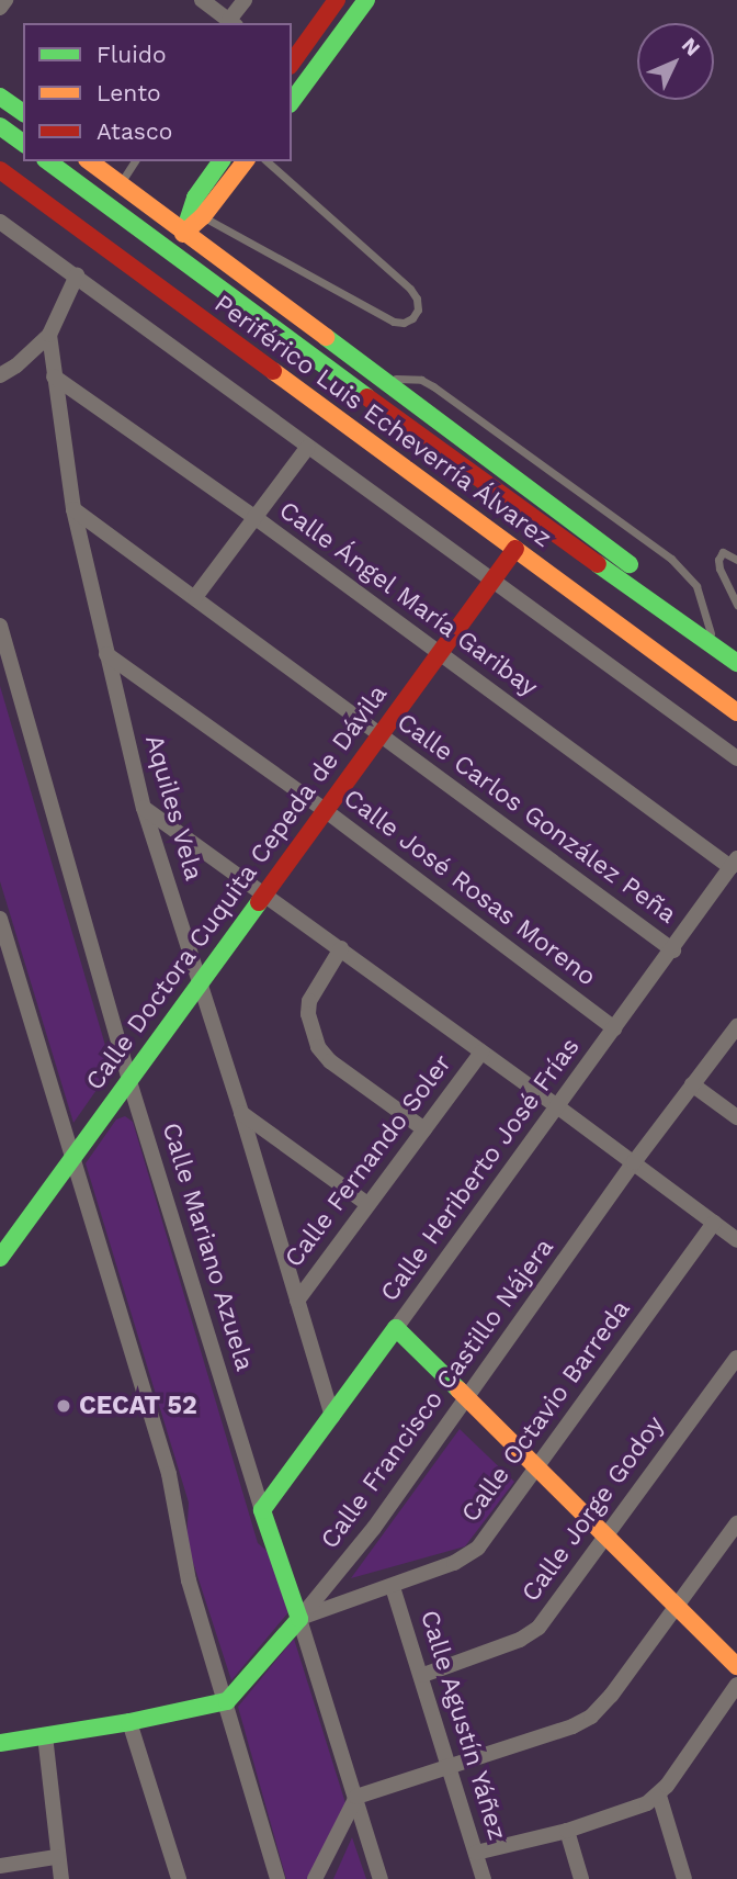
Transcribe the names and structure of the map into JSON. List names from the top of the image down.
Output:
{
  "streets": {
    "main road": [
      "Periférico Luis Echeverría Álvarez",
      "Calle Doctora Cuquita Cepeda de Dávila",
      "Calle Heriberto José Frías",
      "Calle Mariano Azuela",
      "Calle Francisco Castillo Nájera"
    ],
    "street": [
      "Calle Ángel María Garibay",
      "Aquiles Vela",
      "Calle Carlos González Peña",
      "Calle José Rosas Moreno",
      "Calle Fernando Soler",
      "Calle Octavio Barreda",
      "Calle Jorge Godoy",
      "Calle Agustín Yáñez"
    ]
  },
  "crossings": [
    ["Periférico Luis Echeverría Álvarez", "Calle Doctora Cuquita Cepeda de Dávila"],
    ["Calle Ángel María Garibay", "Aquiles Vela"],
    ["Calle Ángel María Garibay", "Calle Doctora Cuquita Cepeda de Dávila"],
    ["Calle Ángel María Garibay", "Calle Heriberto José Frías"],
    ["Aquiles Vela", "Calle Carlos González Peña"],
    ["Aquiles Vela", "Calle Doctora Cuquita Cepeda de Dávila"],
    ["Aquiles Vela", "Calle José Rosas Moreno"],
    ["Aquiles Vela", "Calle Fernando Soler"],
    ["Aquiles Vela", "Calle Heriberto José Frías"],
    ["Calle Carlos González Peña", "Calle Doctora Cuquita Cepeda de Dávila"],
    ["Calle Carlos González Peña", "Calle Heriberto José Frías"],
    ["Calle Doctora Cuquita Cepeda de Dávila", "Calle José Rosas Moreno"],
    ["Calle Doctora Cuquita Cepeda de Dávila", "Calle Mariano Azuela"],
    ["Calle José Rosas Moreno", "Calle Heriberto José Frías"],
    ["Calle Heriberto José Frías", "Calle Mariano Azuela"],
    ["Calle Mariano Azuela", "Calle Francisco Castillo Nájera"],
    ["Calle Mariano Azuela", "Calle Octavio Barreda"],
    ["Calle Francisco Castillo Nájera", "Calle Octavio Barreda"],
    ["Calle Octavio Barreda", "Calle Agustín Yáñez"],
    ["Calle Jorge Godoy", "Calle Agustín Yáñez"]
  ],
  "places": ["CECAT 52"],
  "legend": ["Fluido", "Lento", "Atasco"],
  "north": "top right"
}
